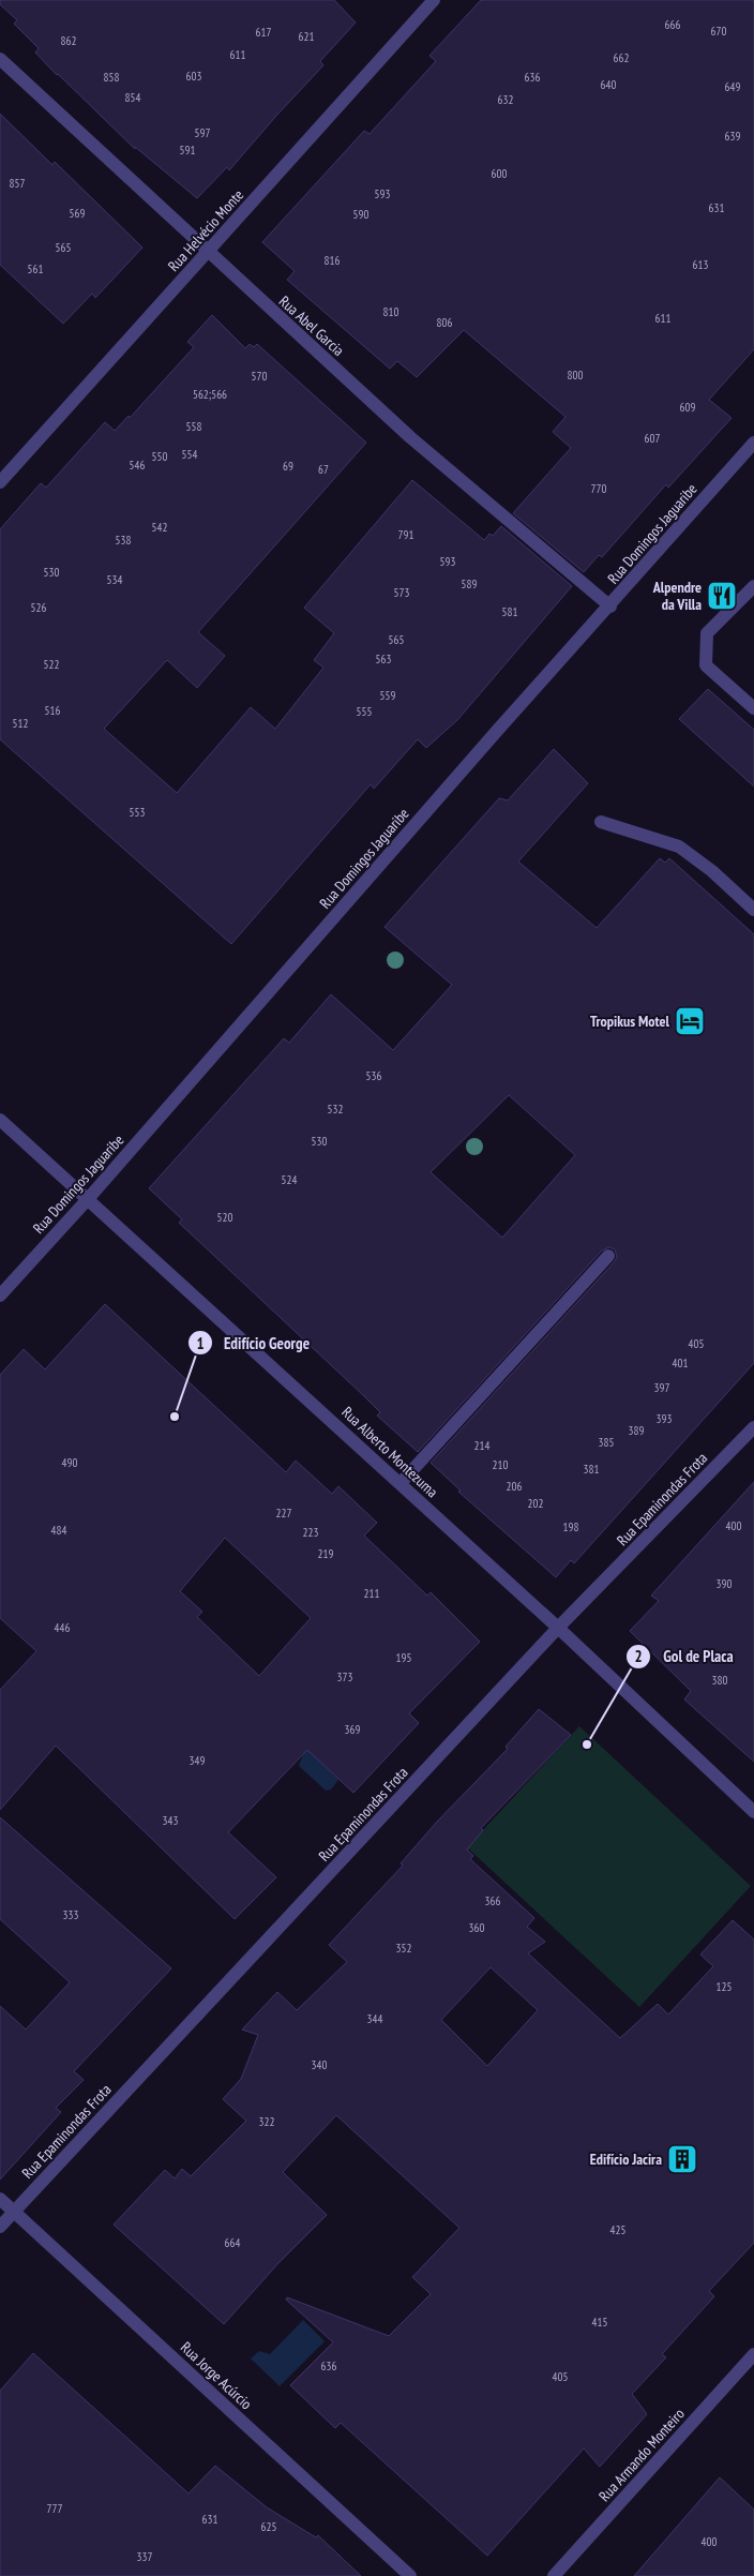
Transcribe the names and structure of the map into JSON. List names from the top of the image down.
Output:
{
  "streets": {
    "street": [
      "Rua Helvécio Monte",
      "Rua Abel Garcia",
      "Rua Domingos Jaguaribe",
      "Rua Alberto Montezuma",
      "Rua Epaminondas Frota",
      "Rua Jorge Acúrcio",
      "Rua Armando Monteiro"
    ]
  },
  "crossings": [
    ["Rua Helvécio Monte", "Rua Abel Garcia"],
    ["Rua Abel Garcia", "Rua Domingos Jaguaribe"],
    ["Rua Domingos Jaguaribe", "Rua Alberto Montezuma"],
    ["Rua Alberto Montezuma", "Rua Epaminondas Frota"],
    ["Rua Epaminondas Frota", "Rua Jorge Acúrcio"]
  ],
  "places": {
    "restaurant": ["Alpendre da Villa"],
    "hotel": ["Tropikus Motel"],
    "other": ["Edifício George", "Gol de Placa"],
    "building": ["Edifício Jacira"]
  },
  "house_numbers": [
    "666",
    "670",
    "617",
    "621",
    "862",
    "611",
    "662",
    "603",
    "858",
    "636",
    "640",
    "649",
    "854",
    "632",
    "597",
    "639",
    "591",
    "600",
    "857",
    "593",
    "631",
    "569",
    "590",
    "565",
    "816",
    "613",
    "561",
    "810",
    "611",
    "806",
    "800",
    "570",
    "562;566",
    "609",
    "558",
    "607",
    "554",
    "550",
    "546",
    "69",
    "67",
    "770",
    "542",
    "791",
    "538",
    "593",
    "530",
    "534",
    "589",
    "573",
    "526",
    "581",
    "565",
    "563",
    "522",
    "559",
    "516",
    "555",
    "512",
    "553",
    "536",
    "532",
    "530",
    "524",
    "520",
    "405",
    "401",
    "397",
    "393",
    "389",
    "385",
    "214",
    "490",
    "210",
    "381",
    "206",
    "202",
    "227",
    "400",
    "198",
    "484",
    "223",
    "219",
    "390",
    "211",
    "446",
    "195",
    "373",
    "380",
    "369",
    "349",
    "343",
    "366",
    "333",
    "360",
    "352",
    "125",
    "344",
    "340",
    "322",
    "425",
    "664",
    "415",
    "636",
    "405",
    "777",
    "631",
    "625",
    "400",
    "337"
  ]
}
